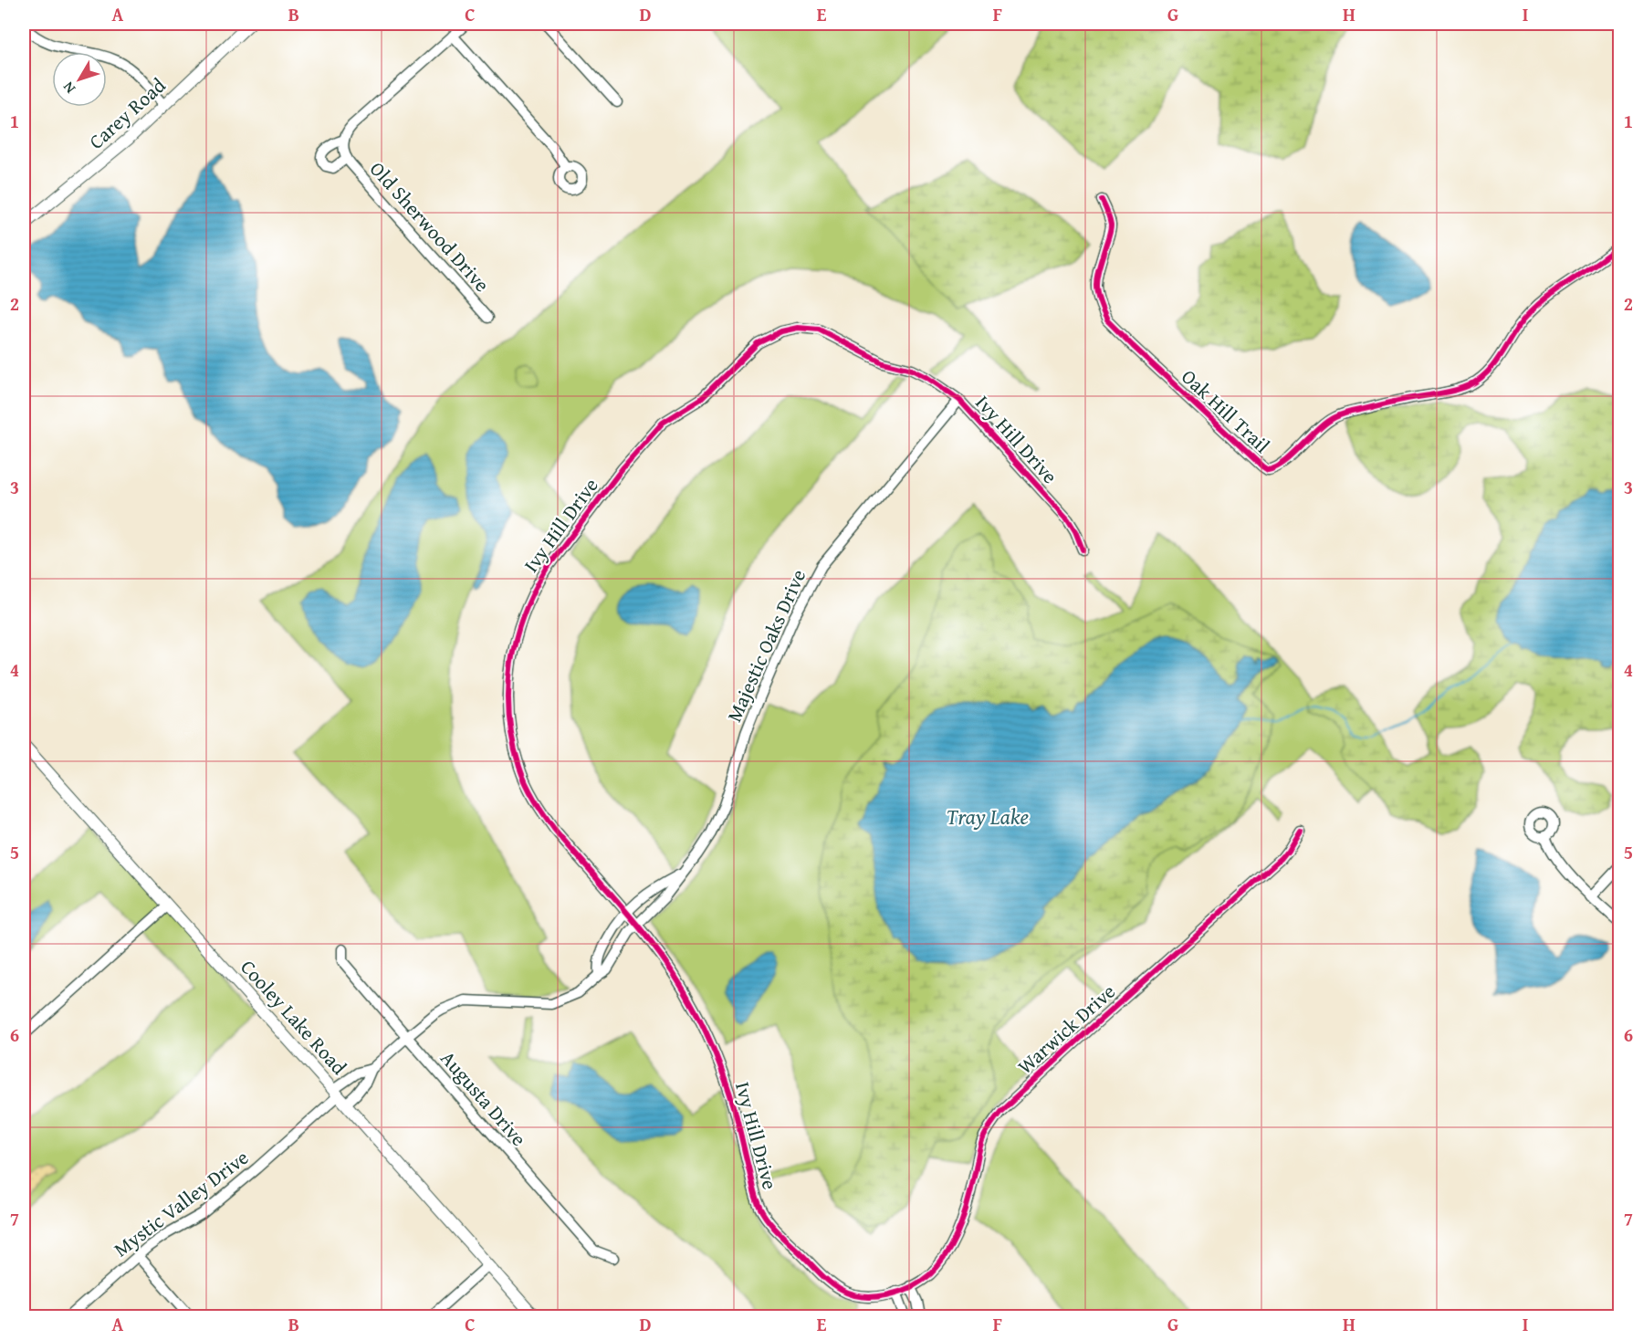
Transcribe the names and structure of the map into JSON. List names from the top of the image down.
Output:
{
  "streets": {
    "street": [
      "Carey Road",
      "Old Sherwood Drive",
      "Oak Hill Trail",
      "Ivy Hill Drive",
      "Majestic Oaks Drive",
      "Cooley Lake Road",
      "Warwick Drive",
      "Augusta Drive",
      "Mystic Valley Drive"
    ]
  },
  "crossings": [
    ["Ivy Hill Drive", "Majestic Oaks Drive"],
    ["Ivy Hill Drive", "Warwick Drive"],
    ["Majestic Oaks Drive", "Cooley Lake Road"],
    ["Majestic Oaks Drive", "Augusta Drive"],
    ["Majestic Oaks Drive", "Mystic Valley Drive"],
    ["Cooley Lake Road", "Mystic Valley Drive"]
  ],
  "water": ["Tray Lake"],
  "north": "bottom left",
  "grid": {
    "columns": [
      "A",
      "B",
      "C",
      "D",
      "E",
      "F",
      "G",
      "H",
      "I"
    ],
    "rows": [
      "1",
      "2",
      "3",
      "4",
      "5",
      "6",
      "7"
    ]
  }
}
